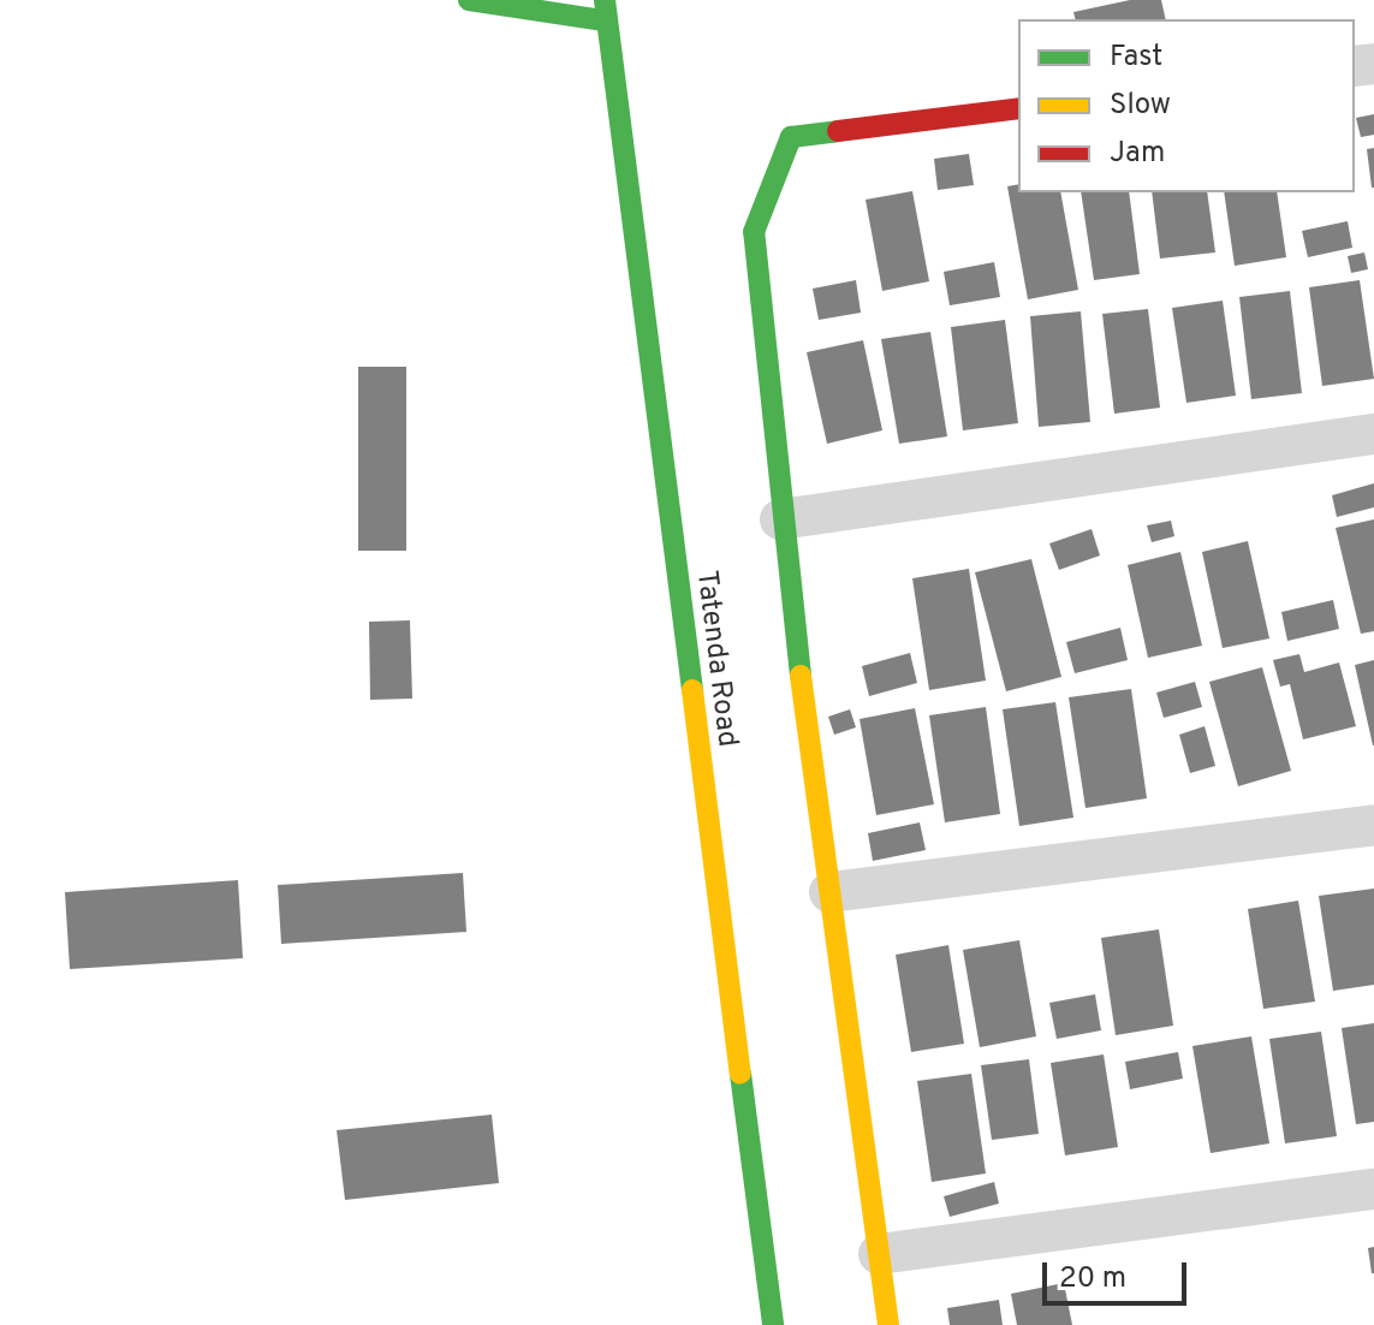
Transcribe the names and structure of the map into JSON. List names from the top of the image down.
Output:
{
  "streets": {
    "street": ["Tatenda Road"]
  },
  "legend": ["Fast", "Slow", "Jam"],
  "scale_bar": "20 m"
}
